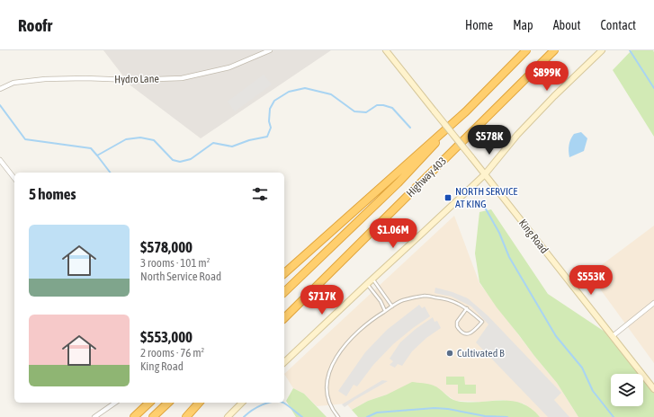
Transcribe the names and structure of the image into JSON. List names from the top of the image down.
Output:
{
  "streets": {
    "highway": ["Highway 403"],
    "street": ["Hydro Lane", "King Road"]
  },
  "places": {
    "transit": ["NORTH SERVICE AT KING"],
    "other": ["Cultivated B"]
  },
  "page": {
    "header": "Roofr",
    "nav": [
      "Home",
      "Map",
      "About",
      "Contact"
    ],
    "price": [
      "$899K",
      "$578K",
      "$1.06M",
      "$553K",
      "$717K"
    ],
    "heading": "5 homes",
    "list": [
      {
        "name": "$578,000",
        "note": "3 rooms · 101 m² · North Service Road"
      },
      {
        "name": "$553,000",
        "note": "2 rooms · 76 m² · King Road"
      }
    ]
  }
}
